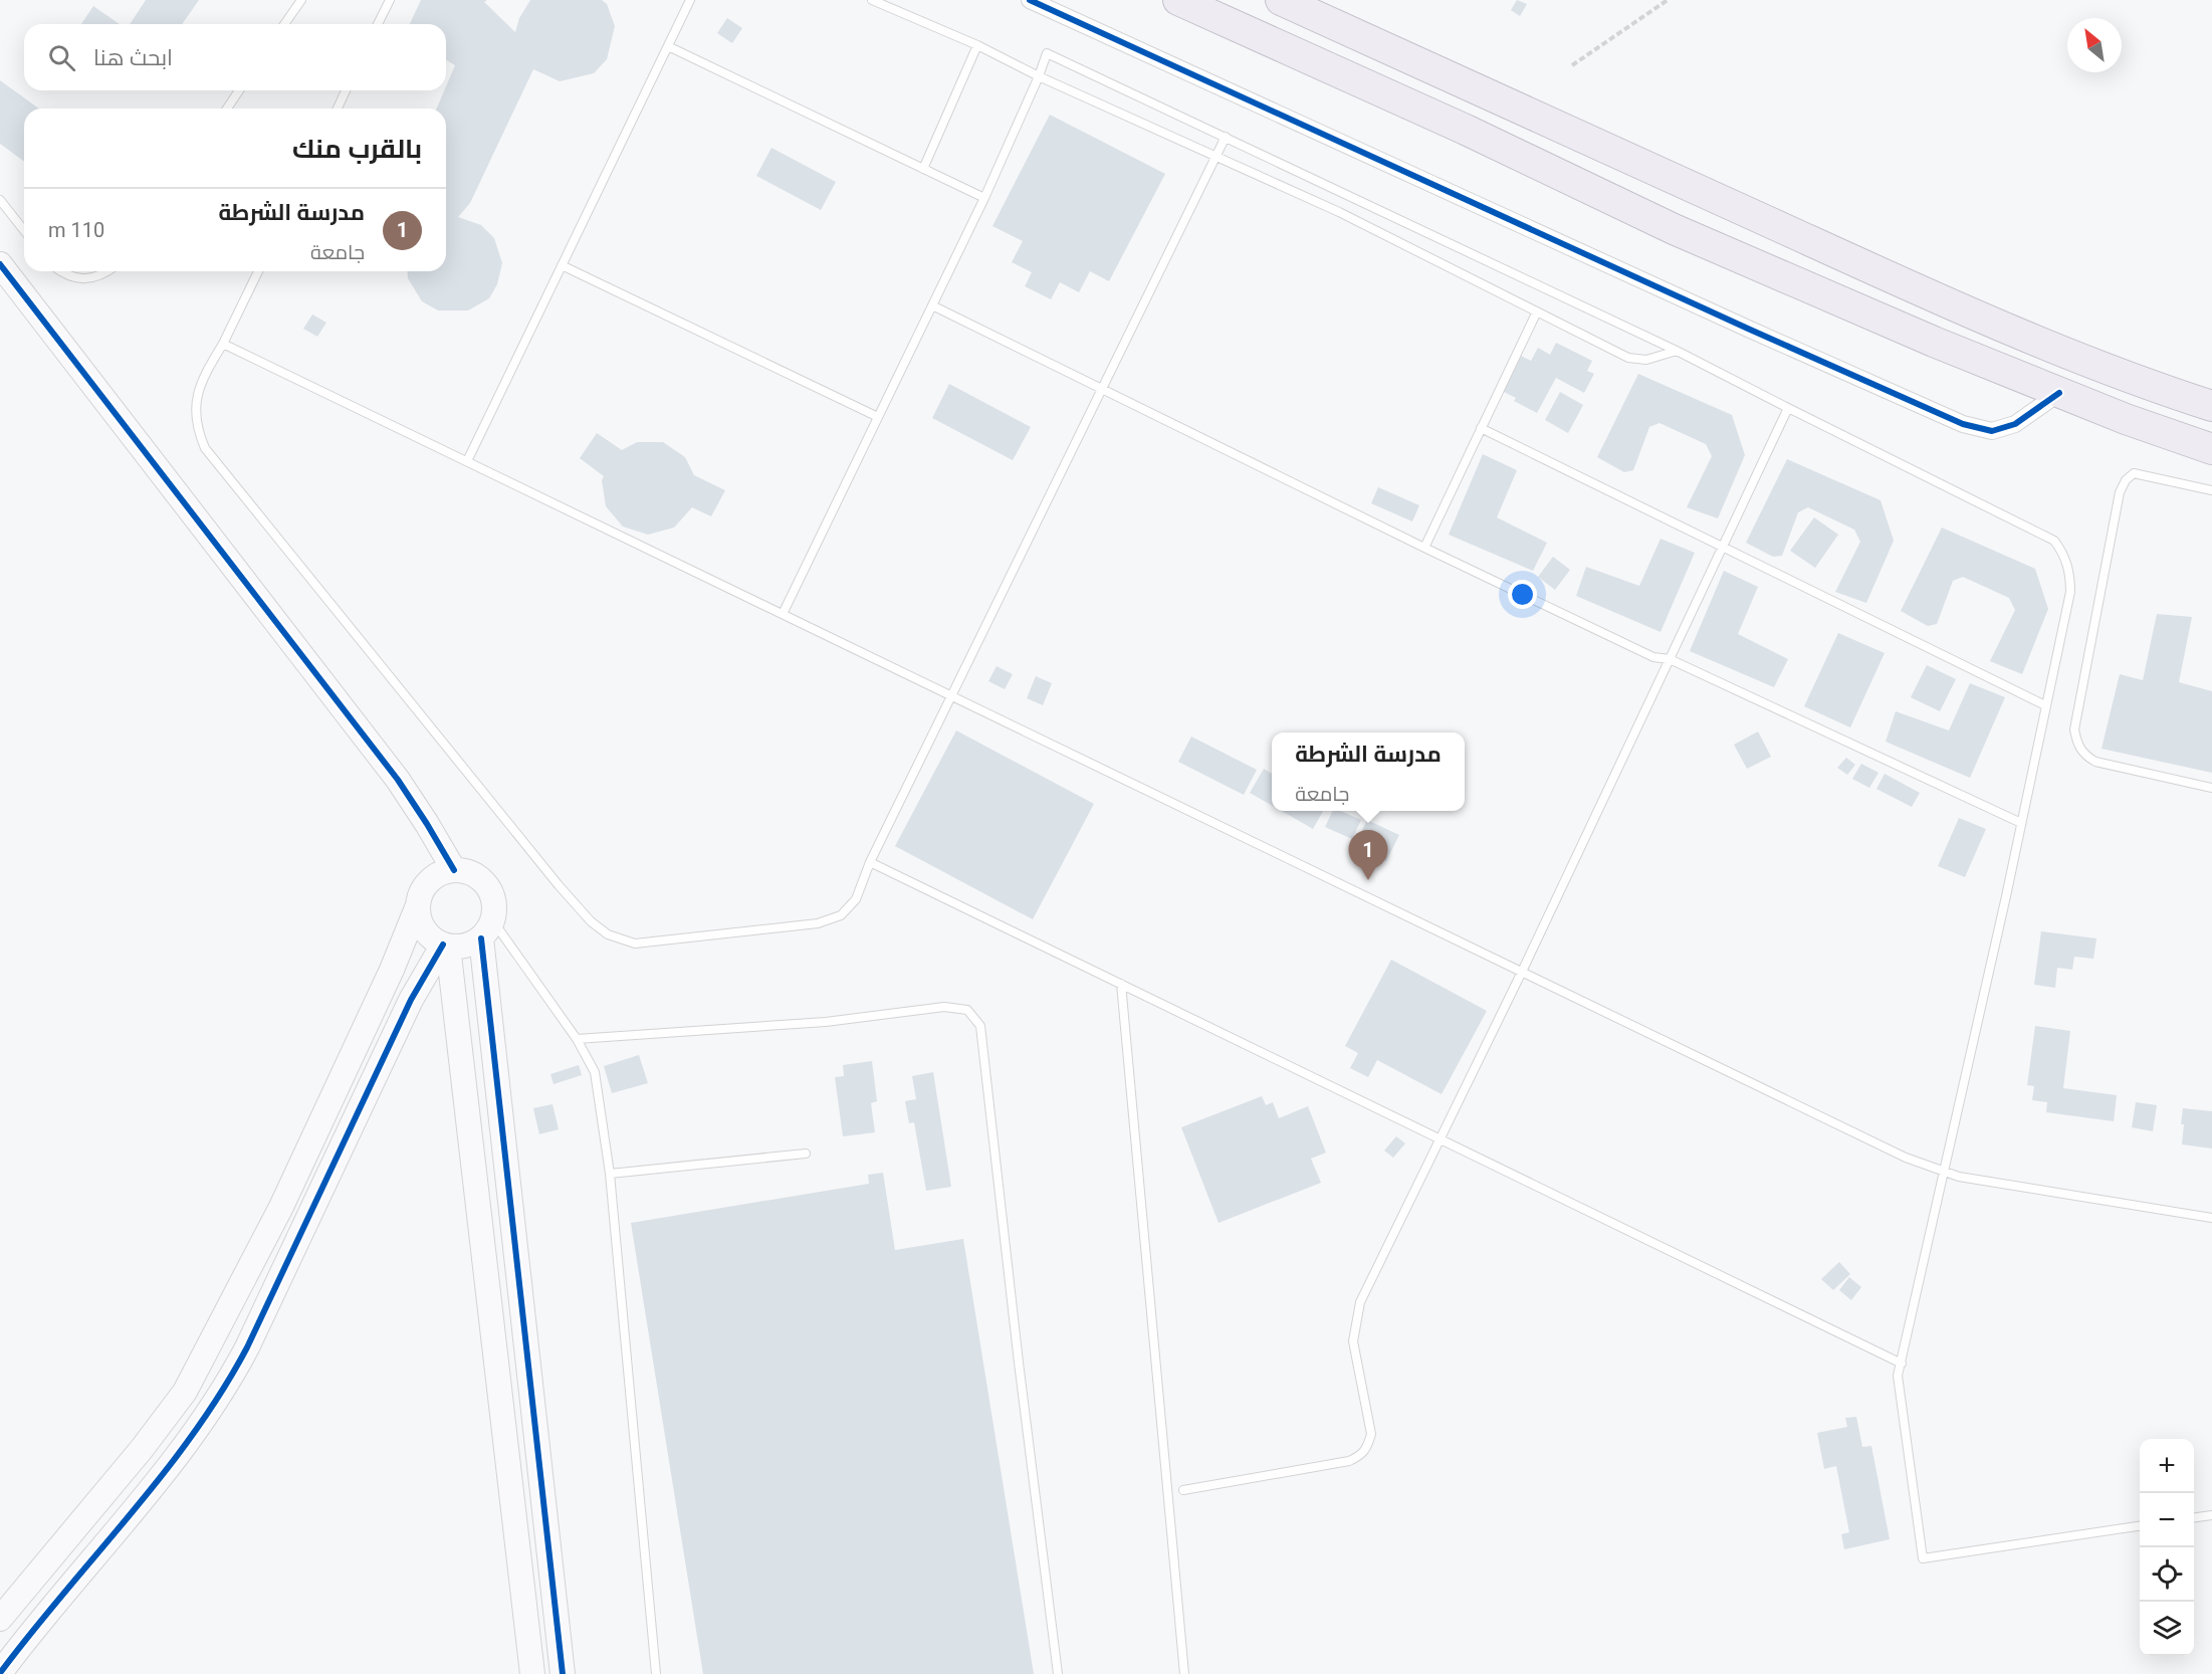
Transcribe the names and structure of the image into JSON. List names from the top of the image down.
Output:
{
  "north": "top left",
  "page": {
    "search": "ابحث هنا",
    "heading": "بالقرب منك",
    "list": [
      {
        "mark": "1",
        "name": "مدرسة الشرطة",
        "note": "جامعة",
        "value": "110 m"
      }
    ],
    "popup": ["مدرسة الشرطة", "جامعة"],
    "pins": "1",
    "map_buttons": ["+", "−"]
  }
}
